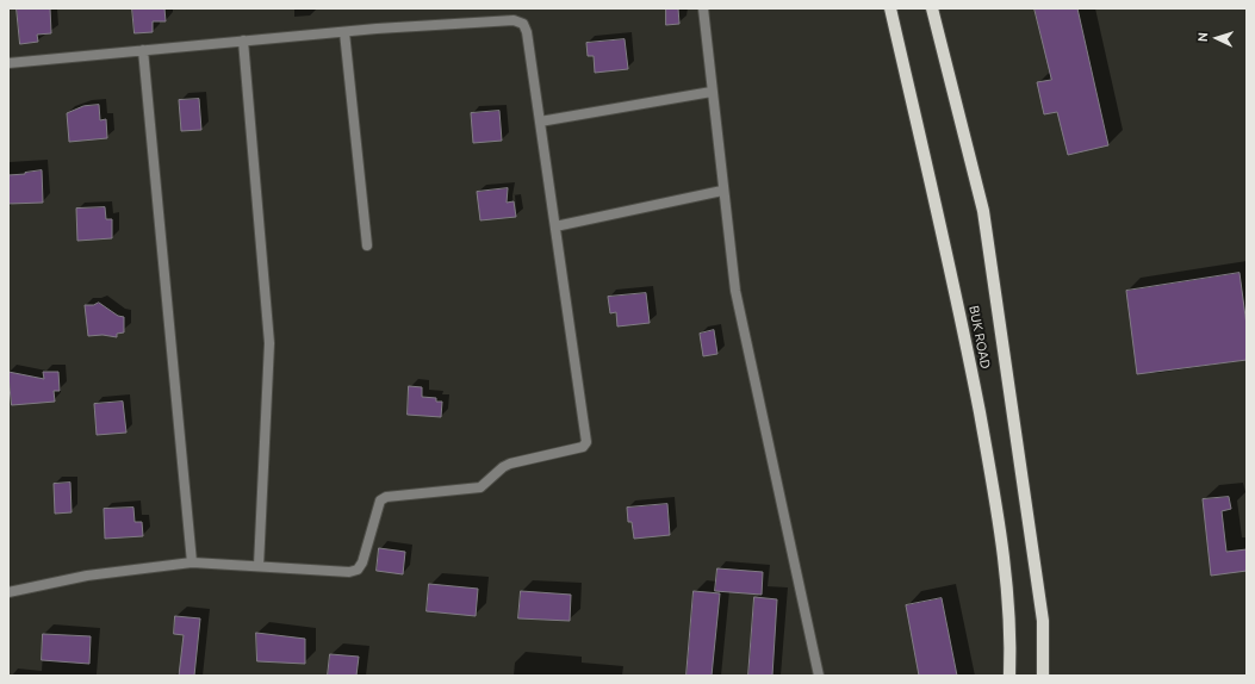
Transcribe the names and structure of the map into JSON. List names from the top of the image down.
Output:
{
  "streets": {
    "main road": ["BUK ROAD"]
  },
  "north": "left"
}
